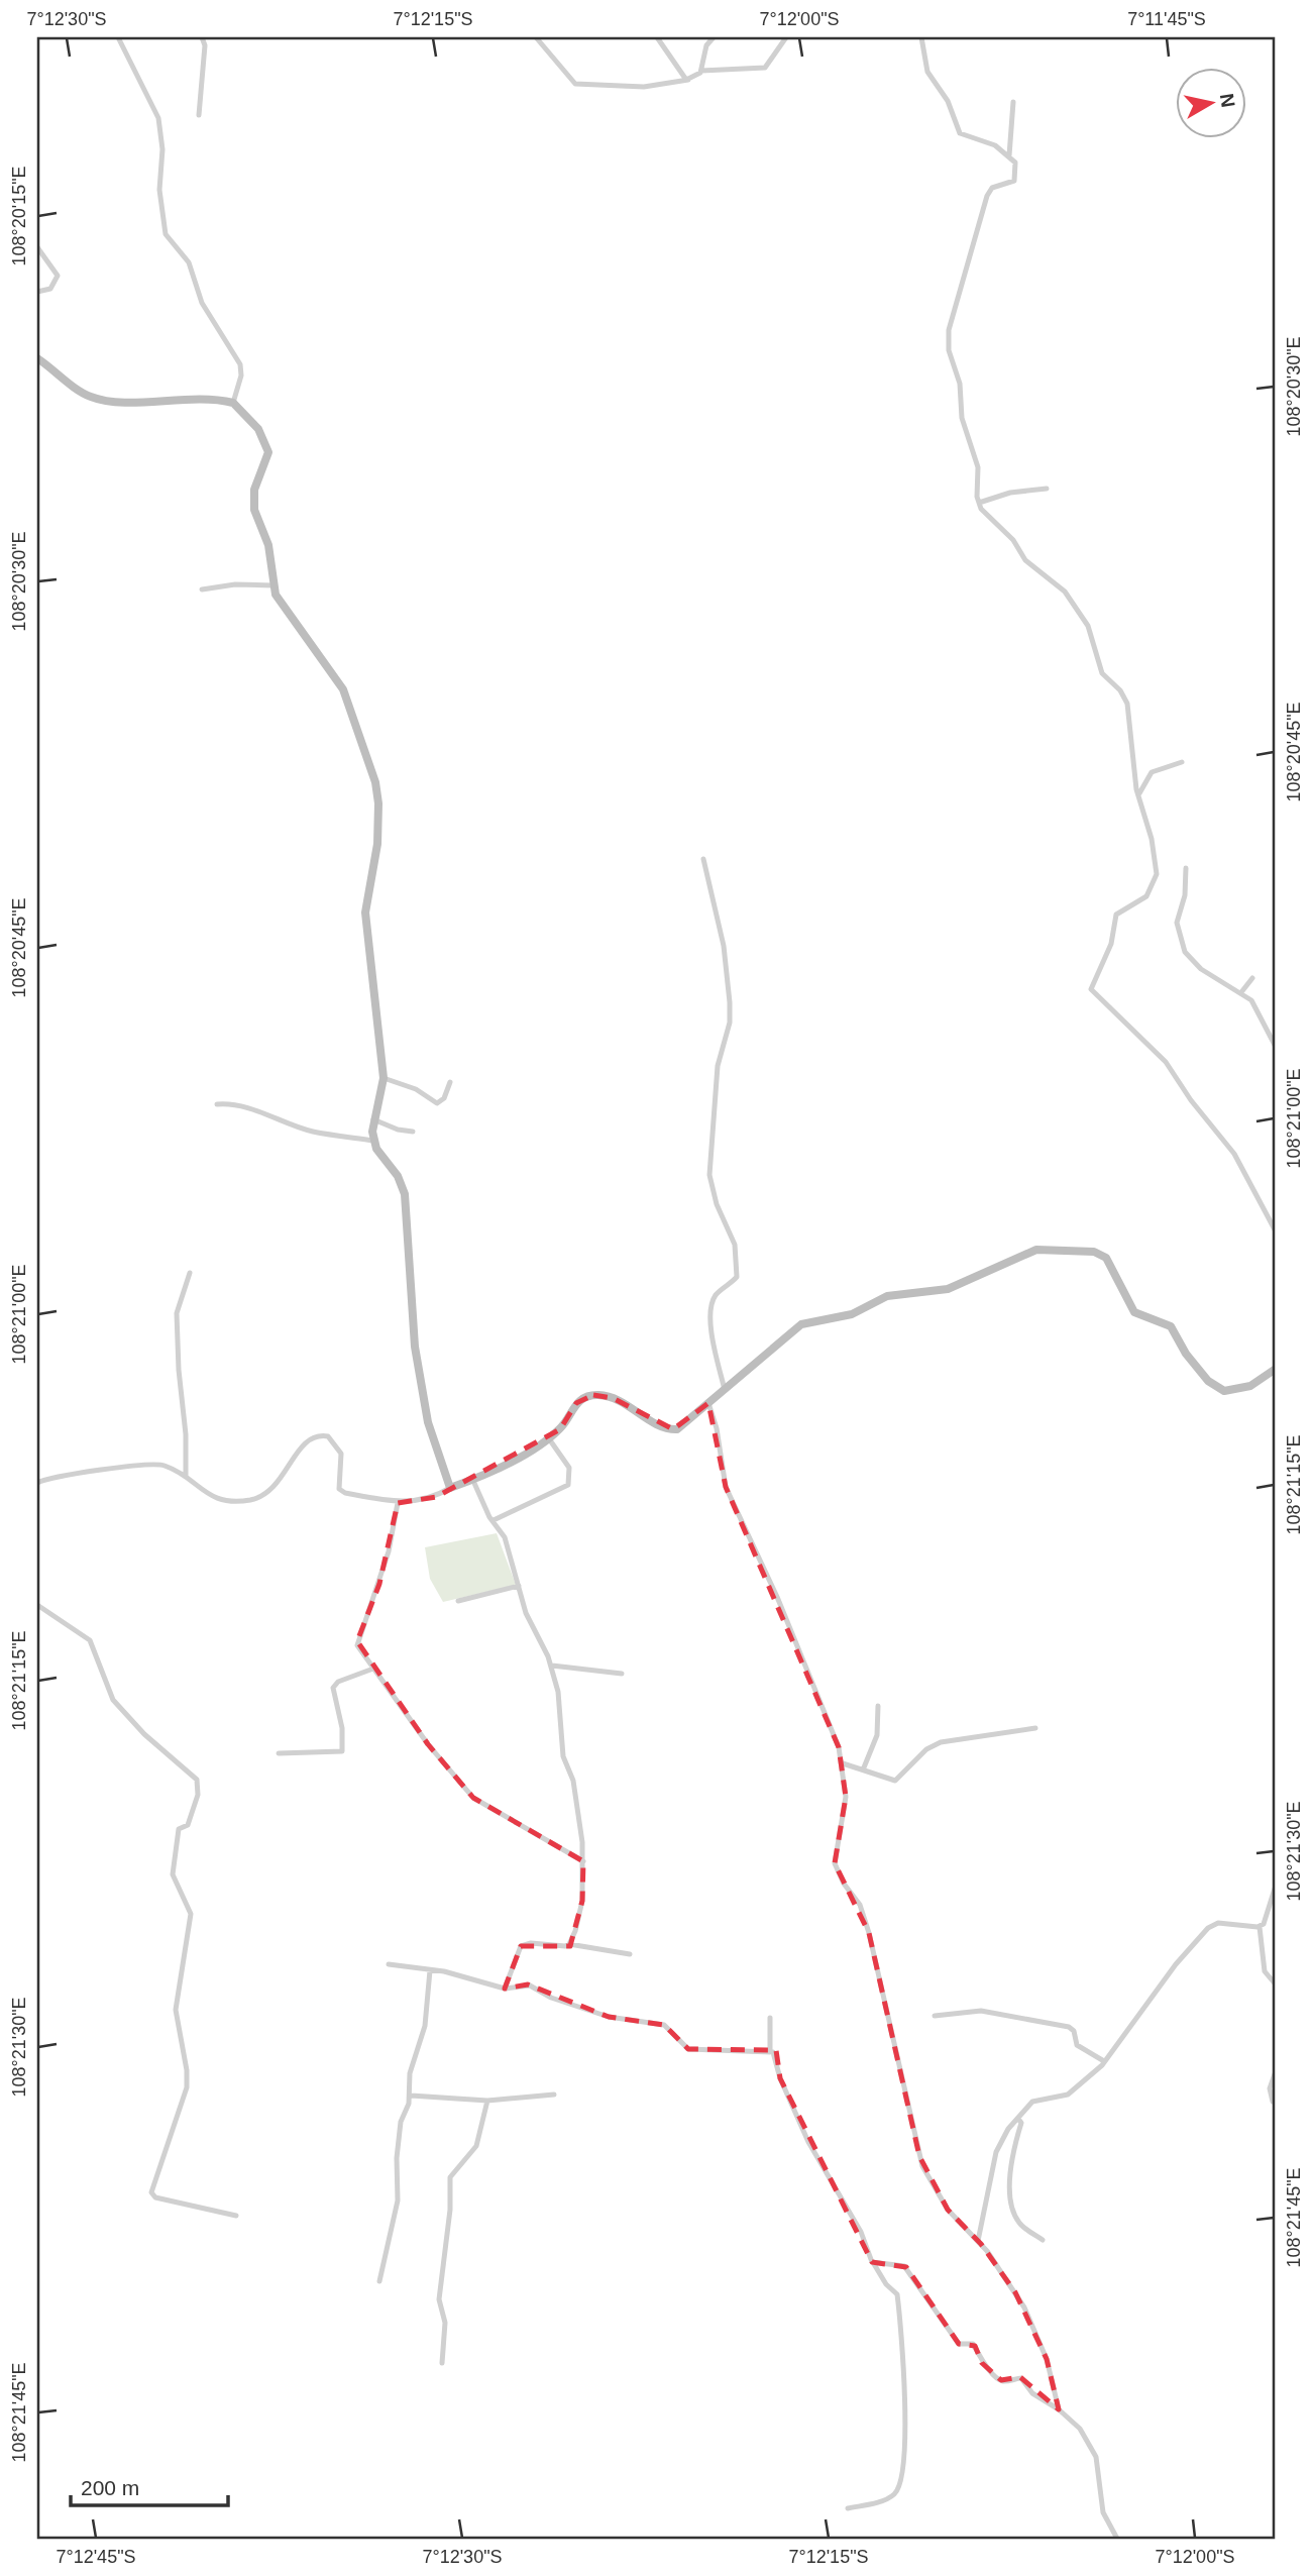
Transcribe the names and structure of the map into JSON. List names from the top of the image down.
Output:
{
  "scale_bar": "200 m",
  "north": "right",
  "coordinates": [
    "7°12'30\"S",
    "7°12'15\"S",
    "7°12'00\"S",
    "7°11'45\"S",
    "108°20'15\"E",
    "108°20'30\"E",
    "108°20'45\"E",
    "108°21'00\"E",
    "108°21'15\"E",
    "108°21'30\"E",
    "108°21'45\"E",
    "7°12'45\"S"
  ]
}
